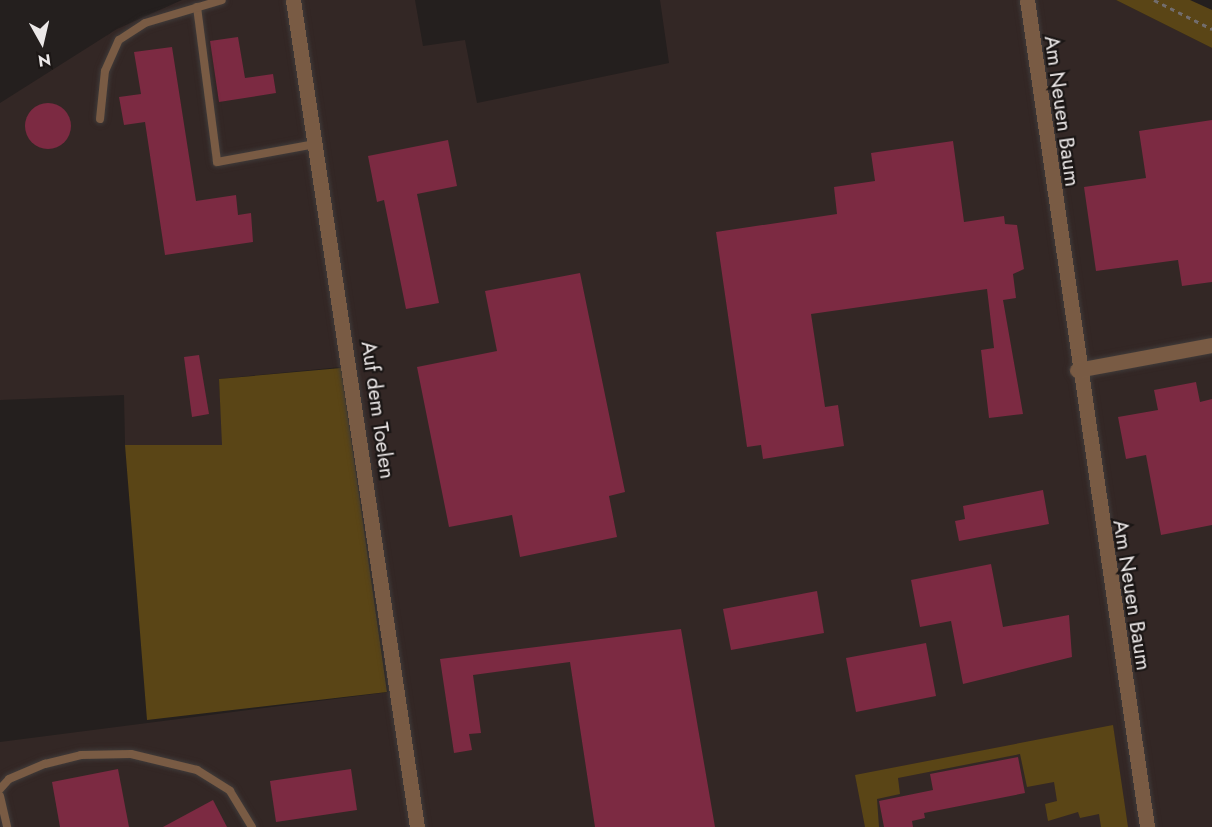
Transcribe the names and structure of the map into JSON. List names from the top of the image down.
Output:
{
  "streets": {
    "street": ["Am Neuen Baum", "Auf dem Toelen"]
  },
  "north": "bottom"
}
